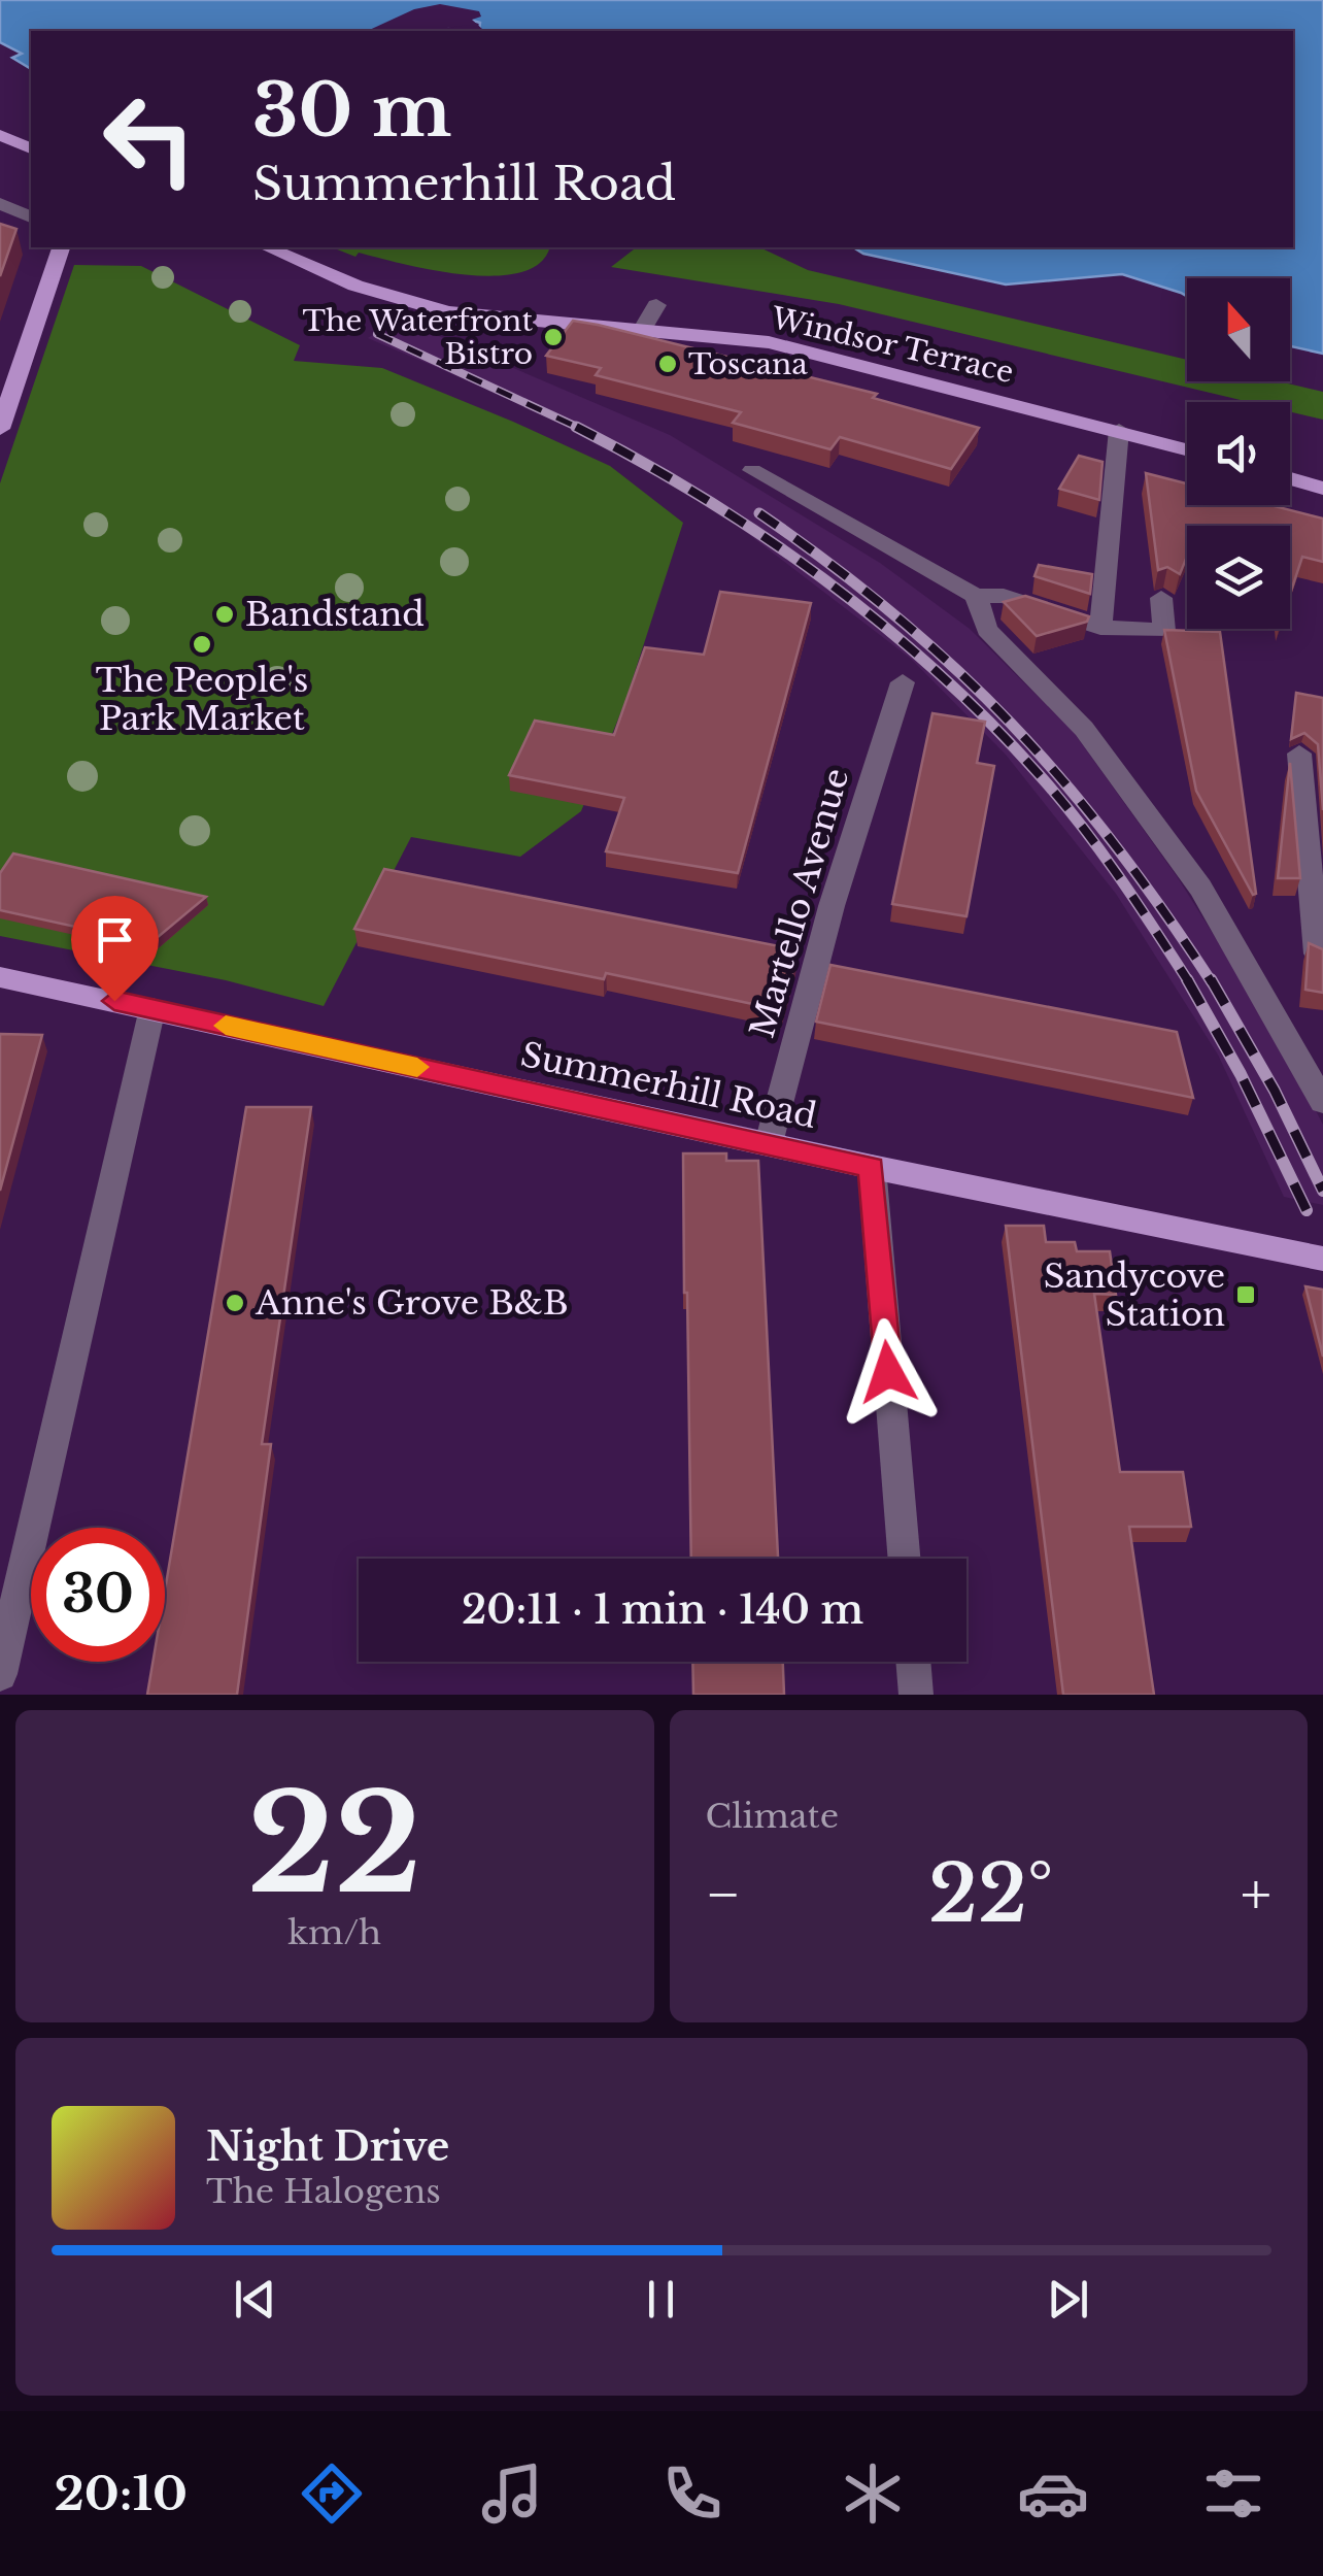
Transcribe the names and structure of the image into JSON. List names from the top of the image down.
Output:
{
  "streets": {
    "main road": ["Windsor Terrace", "Summerhill Road"],
    "street": ["Martello Avenue"]
  },
  "crossings": [
    ["Martello Avenue", "Summerhill Road"]
  ],
  "places": {
    "other": [
      "The Waterfront Bistro",
      "Toscana",
      "Bandstand",
      "The People's Park Market",
      "Anne's Grove B&B"
    ],
    "transit": ["Sandycove Station"]
  },
  "north": "top",
  "page": {
    "turn": ["30 m", "Summerhill Road"],
    "limit": "30",
    "trip": "20:11 · 1 min · 140 m",
    "tile": [
      ["22", "km/h"],
      "Climate"
    ],
    "heat": ["−", "22°", "+"],
    "song": ["Night Drive", "The Halogens"],
    "tabs": "20:10"
  }
}
